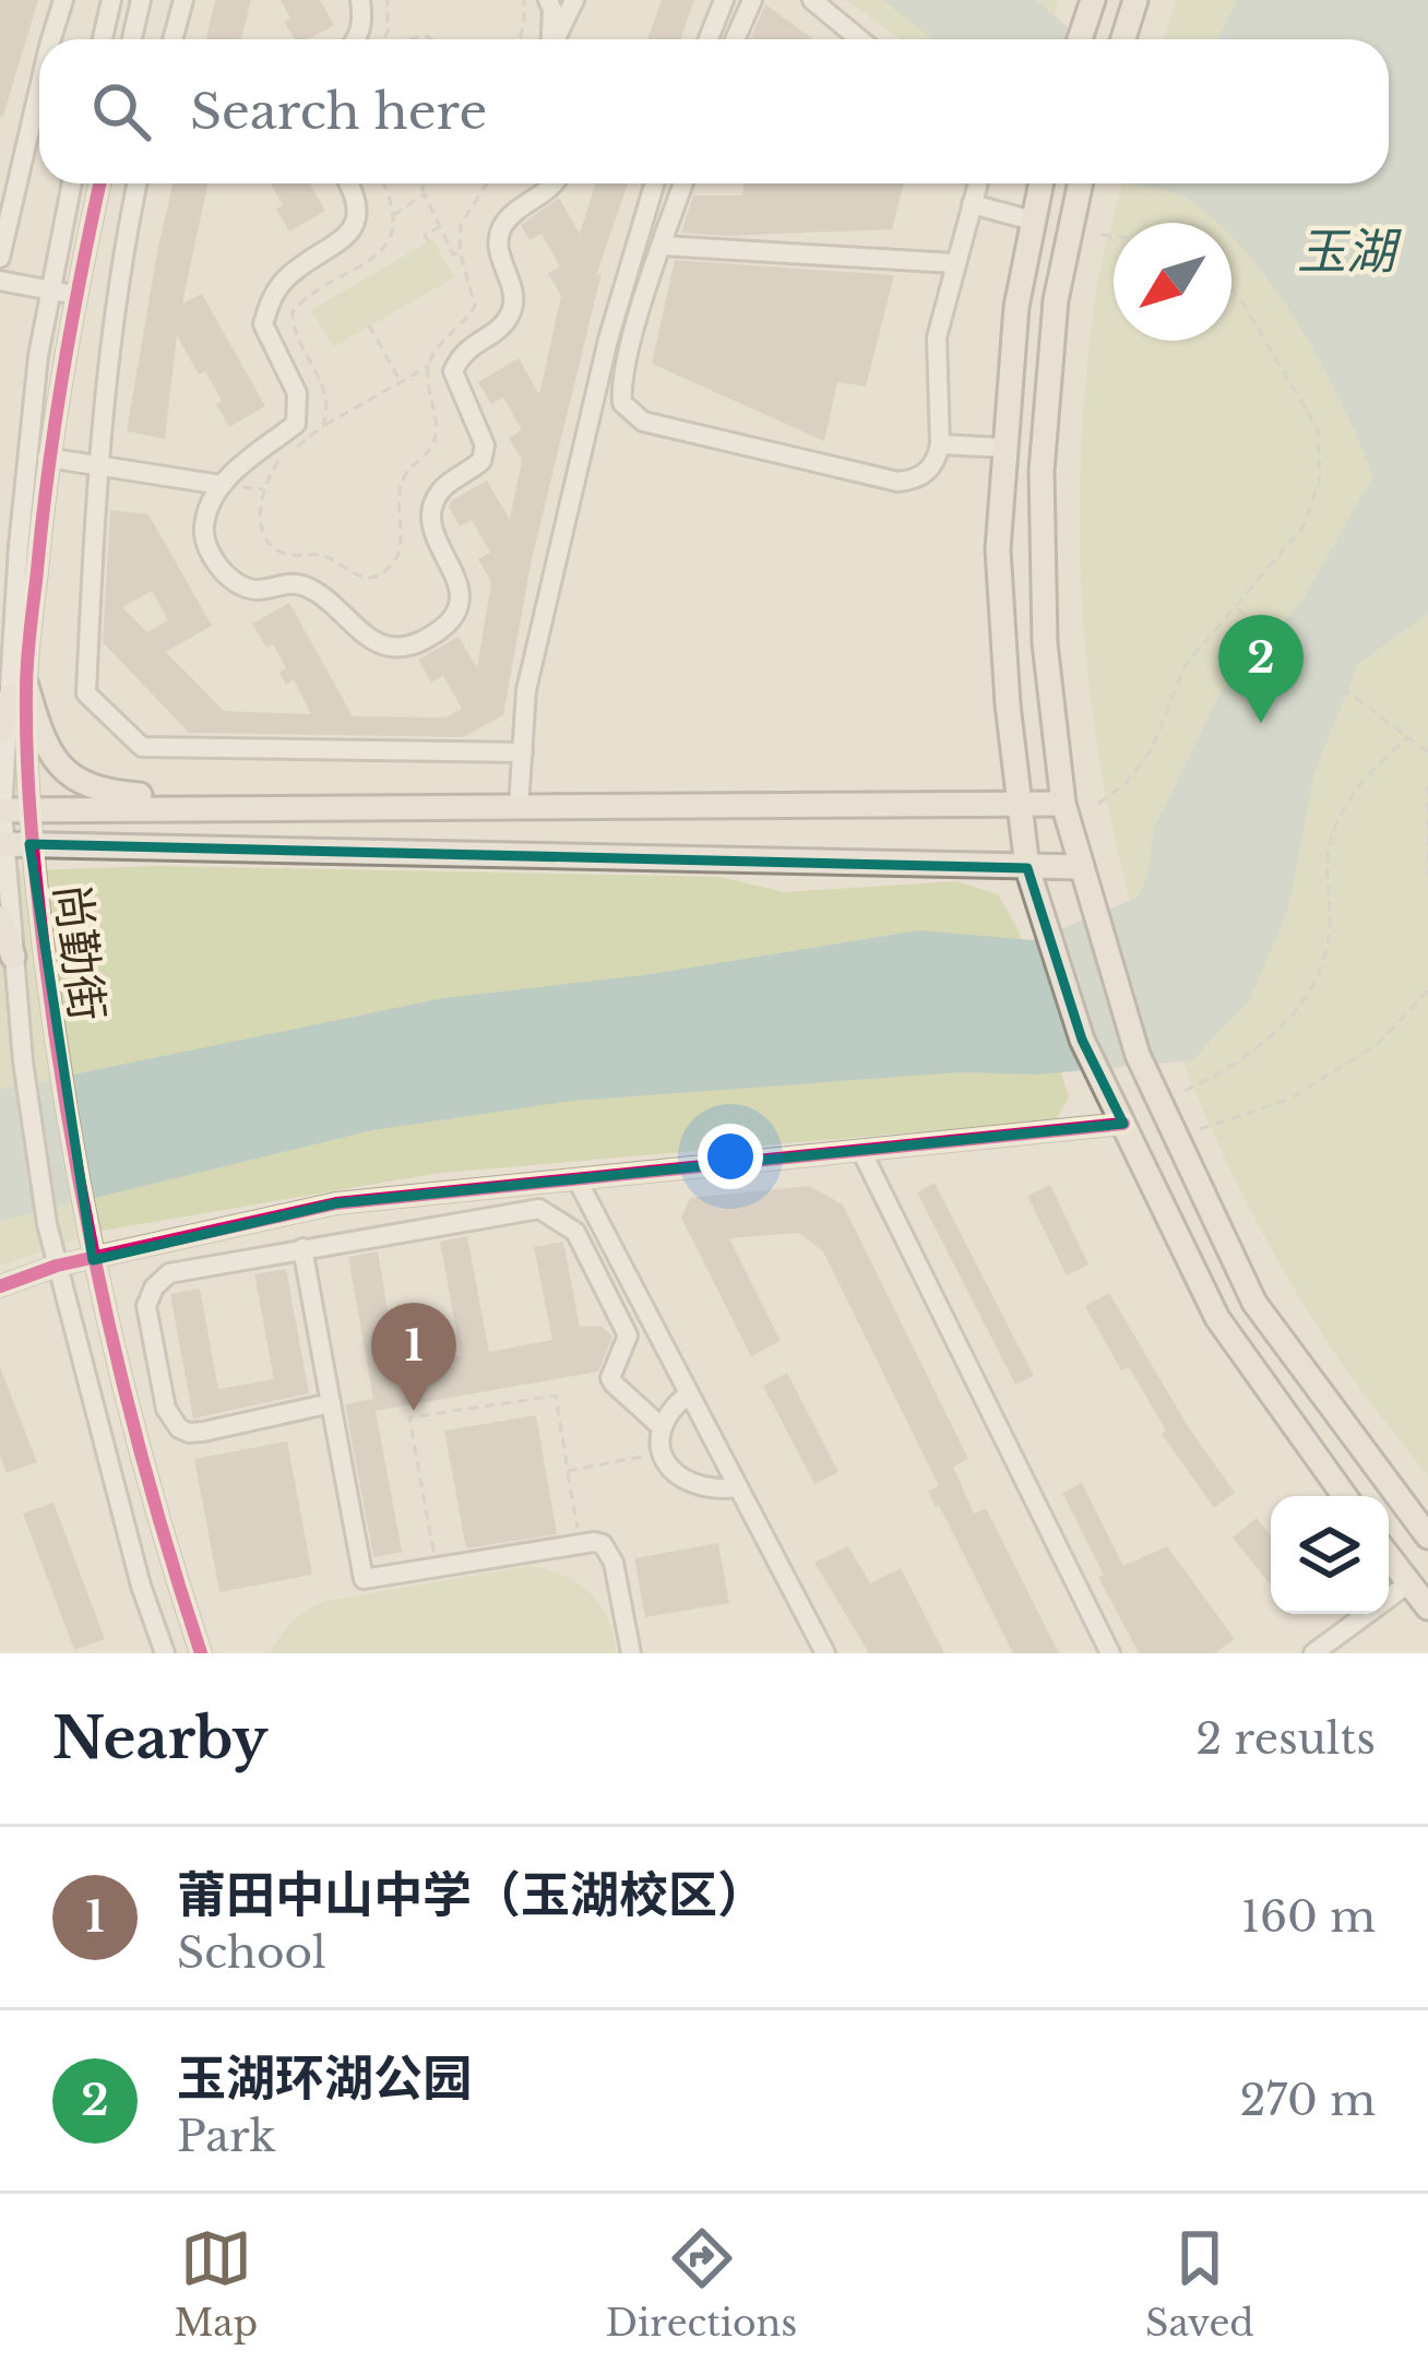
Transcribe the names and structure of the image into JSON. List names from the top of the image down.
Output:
{
  "streets": {
    "street": ["尚勤街"]
  },
  "water": ["玉湖"],
  "north": "bottom left",
  "page": {
    "search": "Search here",
    "pins": ["2", "1"],
    "heading": ["Nearby", "2 results"],
    "list": [
      {
        "mark": "1",
        "name": "莆田中山中学（玉湖校区）",
        "note": "School",
        "value": "160 m"
      },
      {
        "mark": "2",
        "name": "玉湖环湖公园",
        "note": "Park",
        "value": "270 m"
      }
    ],
    "nav": ["Map", "Directions", "Saved"]
  }
}
